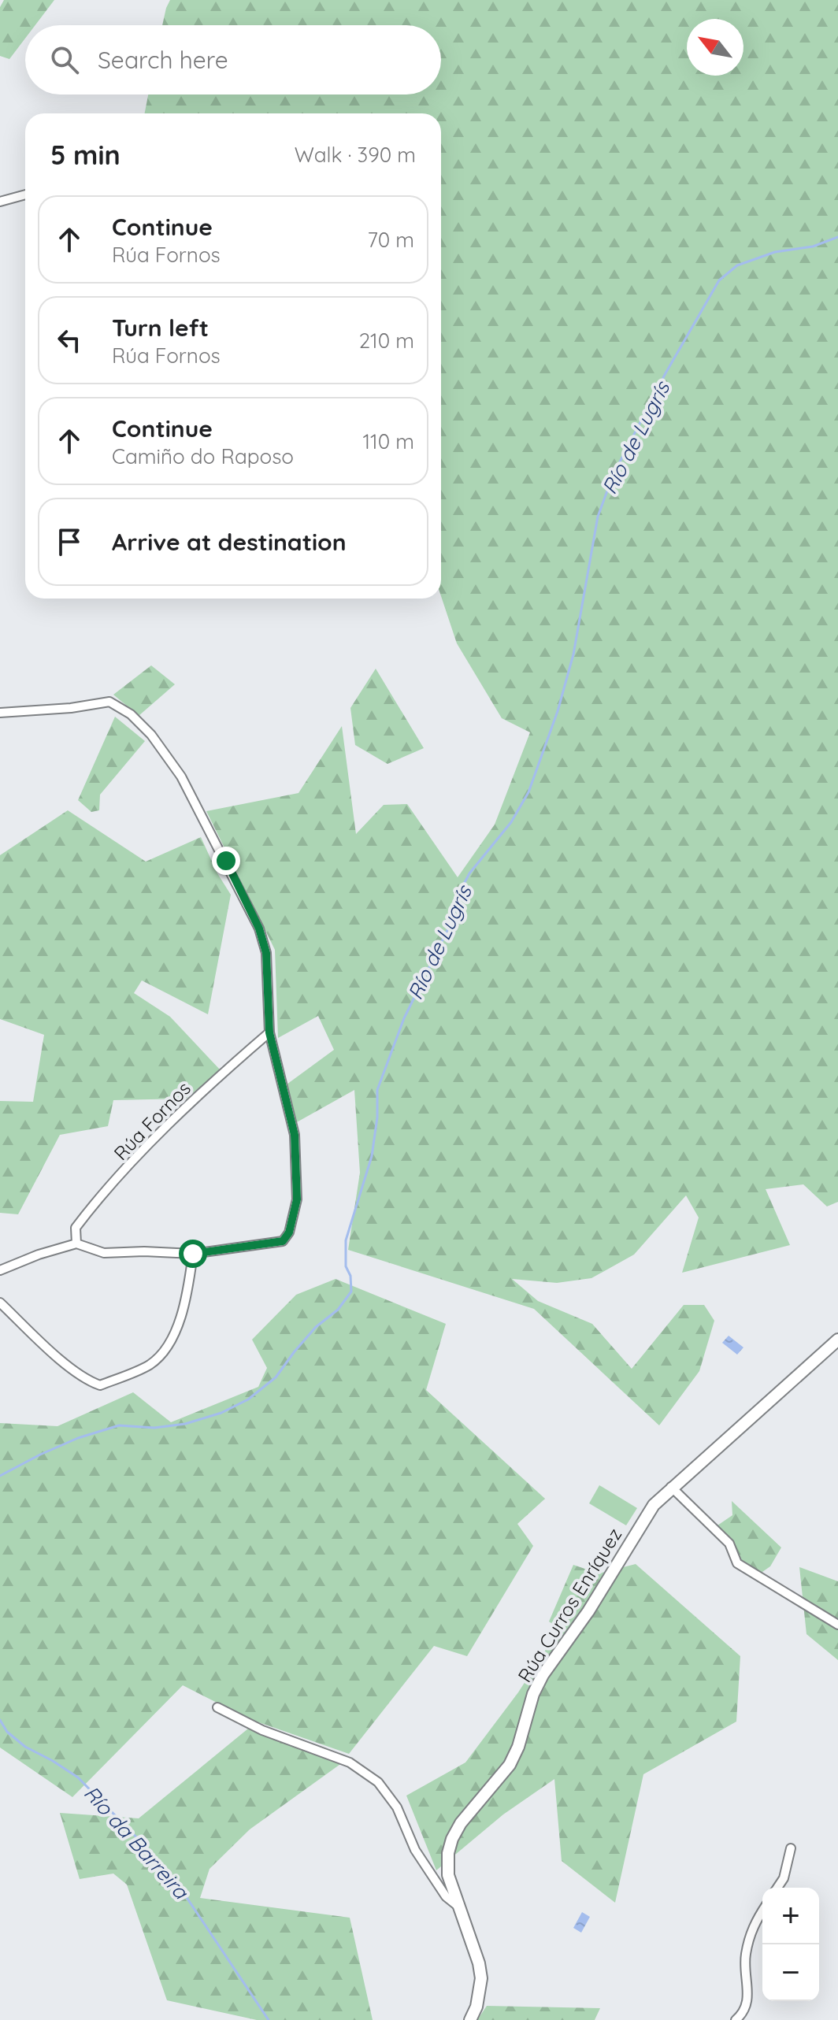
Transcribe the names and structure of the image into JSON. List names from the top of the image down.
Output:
{
  "streets": {
    "street": ["Rúa Fornos", "Rúa Curros Enríquez"]
  },
  "water": ["Río de Lugrís", "Río da Barreira"],
  "north": "top left",
  "page": {
    "search": "Search here",
    "heading": ["5 min", "Walk · 390 m"],
    "list": [
      ["Continue", "Rúa Fornos", "70 m"],
      ["Turn left", "Rúa Fornos", "210 m"],
      ["Continue", "Camiño do Raposo", "110 m"],
      "Arrive at destination"
    ],
    "map_buttons": ["+", "−"]
  }
}
